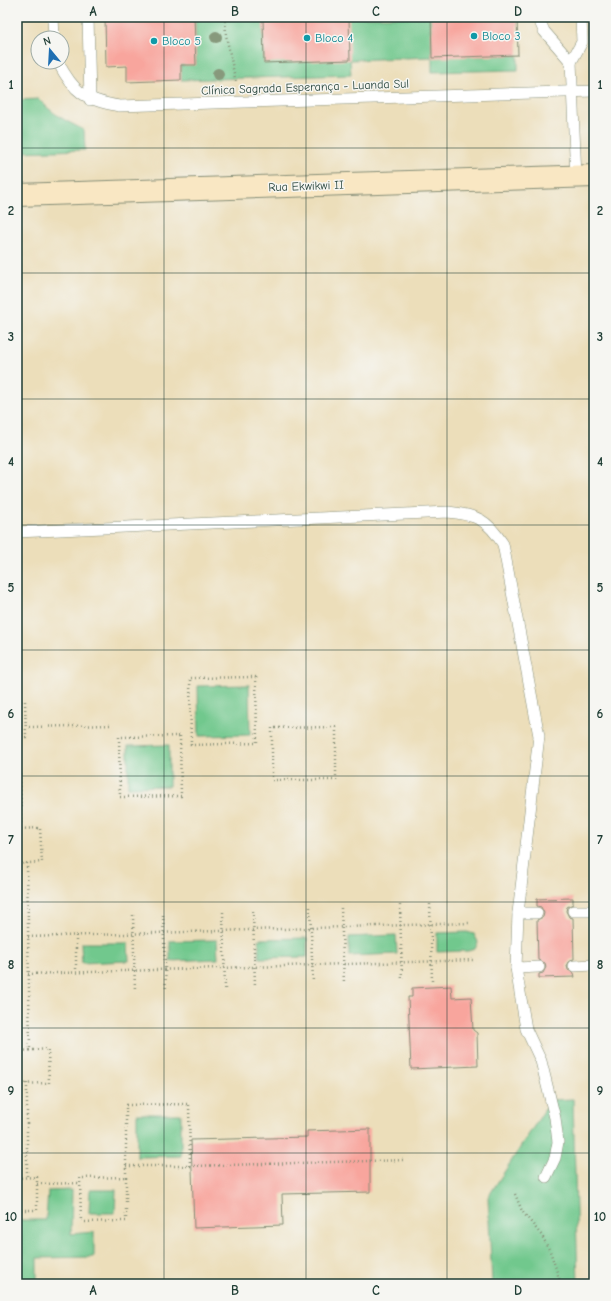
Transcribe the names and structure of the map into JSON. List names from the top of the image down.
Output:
{
  "streets": {
    "street": ["Rua Ekwikwi II"],
    "lane": ["Clínica Sagrada Esperança - Luanda Sul"]
  },
  "places": ["Bloco 3", "Bloco 4", "Bloco 5"],
  "north": "top",
  "grid": {
    "columns": [
      "A",
      "B",
      "C",
      "D"
    ],
    "rows": [
      "1",
      "2",
      "3",
      "4",
      "5",
      "6",
      "7",
      "8",
      "9",
      "10"
    ]
  }
}
